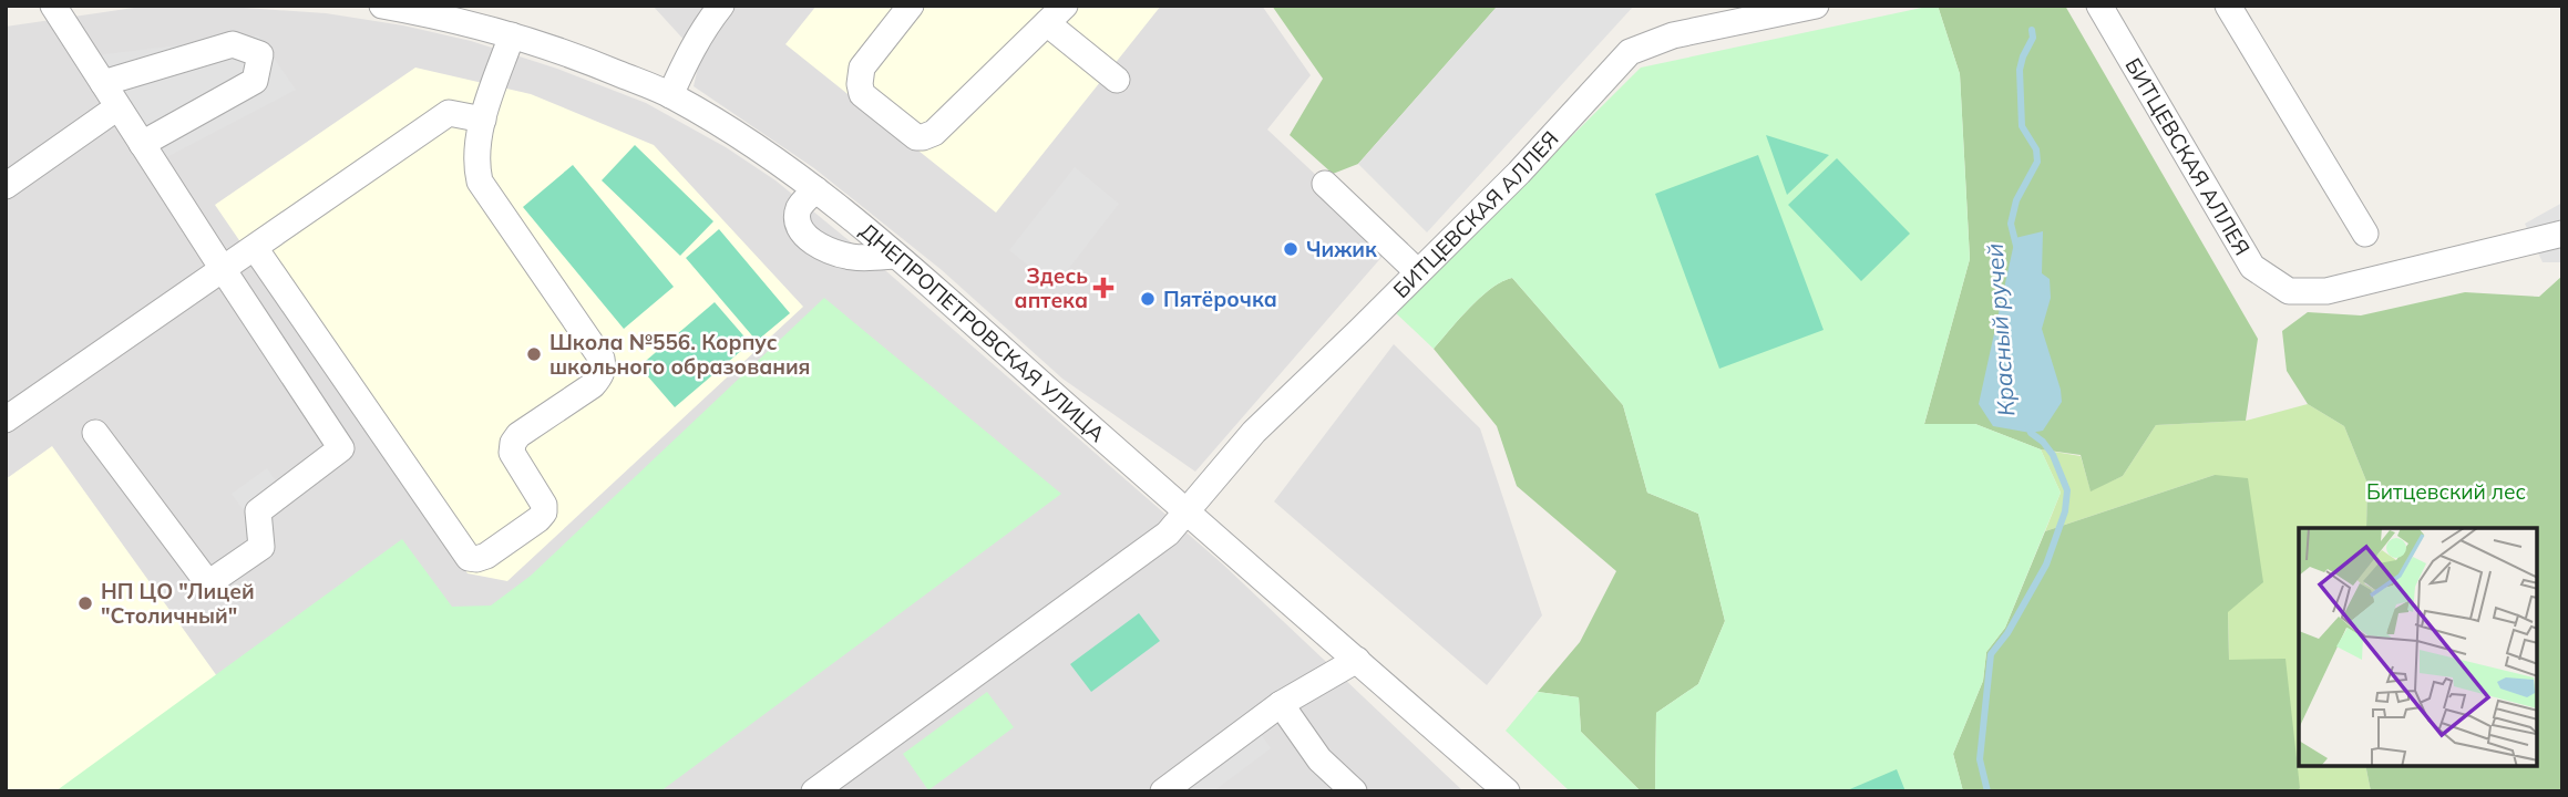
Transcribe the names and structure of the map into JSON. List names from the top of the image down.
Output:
{
  "streets": {
    "street": ["БИТЦЕВСКАЯ АЛЛЕЯ", "ДНЕПРОПЕТРОВСКАЯ УЛИЦА"]
  },
  "crossings": [
    ["БИТЦЕВСКАЯ АЛЛЕЯ", "ДНЕПРОПЕТРОВСКАЯ УЛИЦА"]
  ],
  "water": ["Красный ручей"],
  "parks": ["Битцевский лес"],
  "places": {
    "other": [
      "Чижик",
      "Пятёрочка",
      "Школа №556. Корпус школьного образования",
      "НП ЦО \"Лицей \"Столичный\""
    ],
    "health": ["Здесь аптека"]
  }
}
